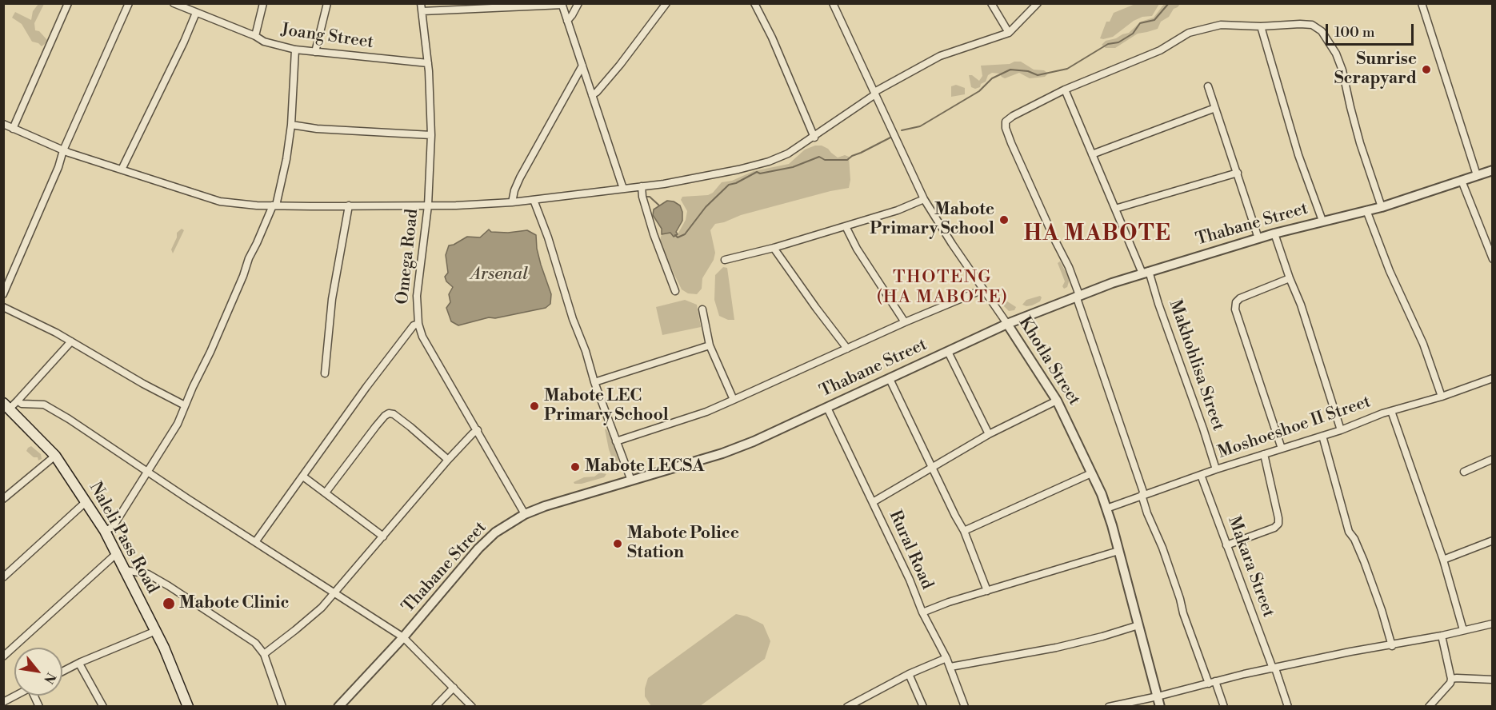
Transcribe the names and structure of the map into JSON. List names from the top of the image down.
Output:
{
  "streets": {
    "main road": ["Naleli Pass Road"],
    "street": [
      "Joang Street",
      "Thabane Street",
      "Omega Road",
      "Khotla Street",
      "Makhohlisa Street",
      "Moshoeshoe II Street",
      "Rural Road",
      "Makara Street"
    ]
  },
  "crossings": [
    ["Joang Street", "Omega Road"],
    ["Thabane Street", "Omega Road"],
    ["Thabane Street", "Khotla Street"],
    ["Thabane Street", "Makhohlisa Street"],
    ["Thabane Street", "Rural Road"],
    ["Khotla Street", "Moshoeshoe II Street"],
    ["Makhohlisa Street", "Moshoeshoe II Street"],
    ["Moshoeshoe II Street", "Makara Street"]
  ],
  "districts": ["HA MABOTE", "THOTENG (HA MABOTE)"],
  "water": ["Arsenal"],
  "places": [
    "Sunrise Scrapyard",
    "Mabote Primary School",
    "Mabote LEC Primary School",
    "Mabote LECSA",
    "Mabote Police Station",
    "Mabote Clinic"
  ],
  "scale_bar": "100 m",
  "north": "bottom right"
}
